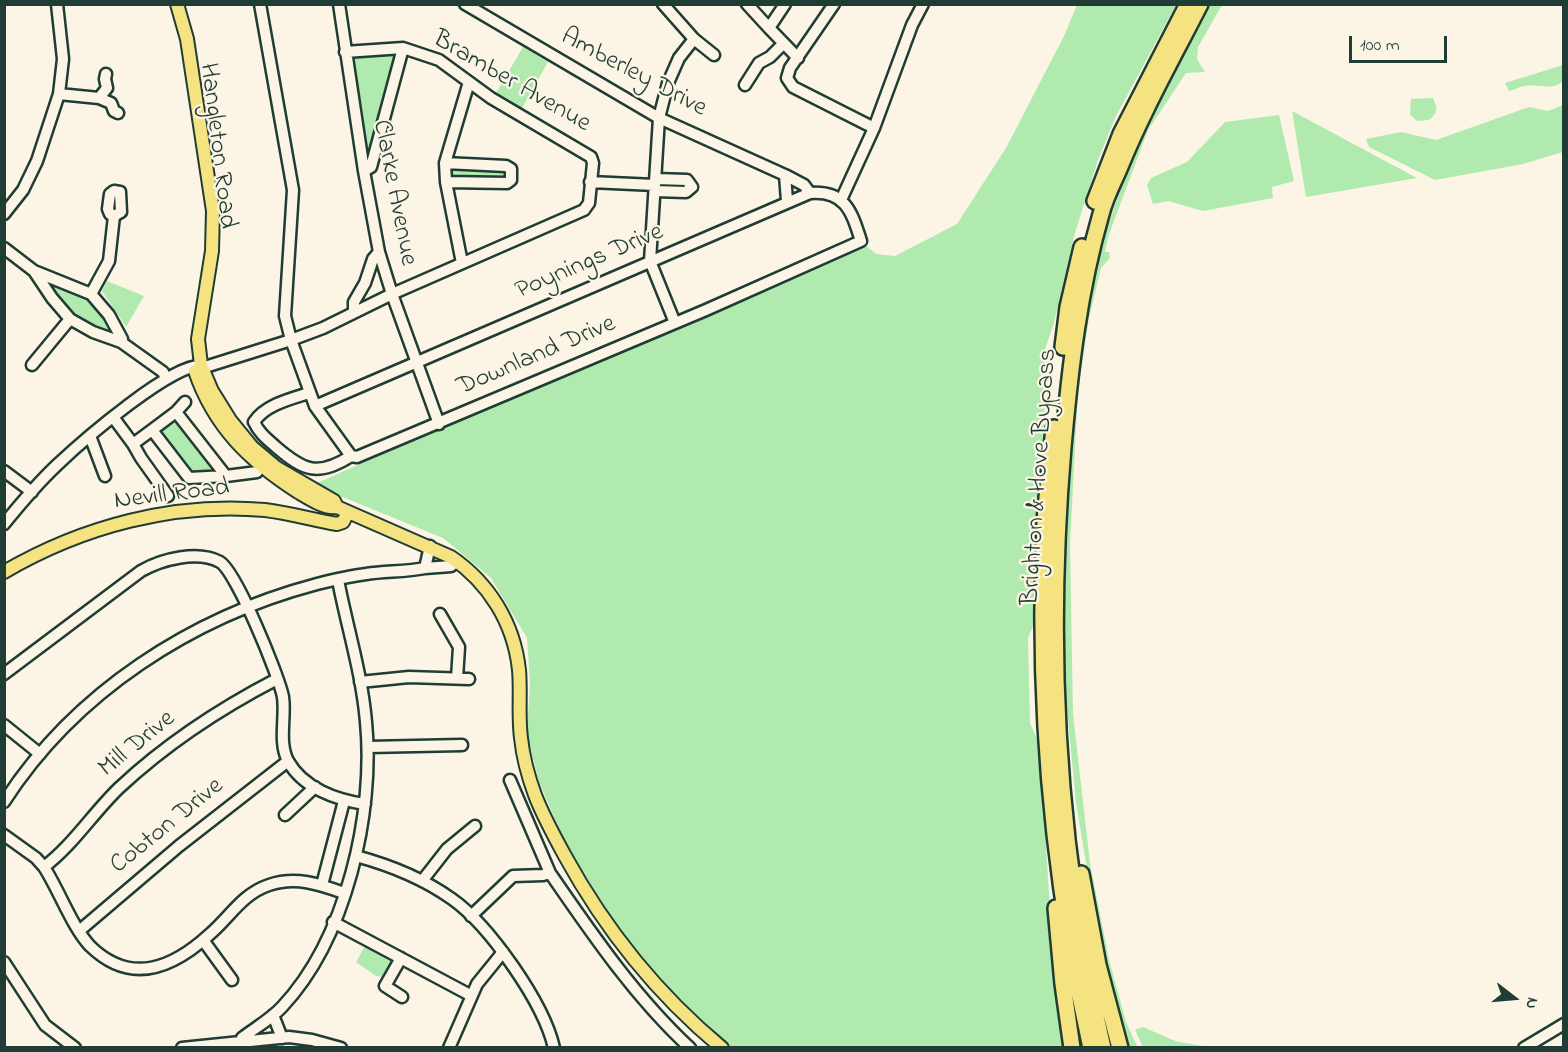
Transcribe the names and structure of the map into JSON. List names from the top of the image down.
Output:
{
  "streets": {
    "highway": ["Brighton & Hove Bypass"],
    "main road": ["Hangleton Road", "Nevill Road"],
    "street": [
      "Amberley Drive",
      "Bramber Avenue",
      "Clarke Avenue",
      "Poynings Drive",
      "Downland Drive",
      "Mill Drive",
      "Cobton Drive"
    ]
  },
  "crossings": [
    ["Amberley Drive", "Poynings Drive"],
    ["Bramber Avenue", "Clarke Avenue"],
    ["Hangleton Road", "Clarke Avenue"],
    ["Hangleton Road", "Nevill Road"]
  ],
  "scale_bar": "100 m",
  "north": "right"
}
